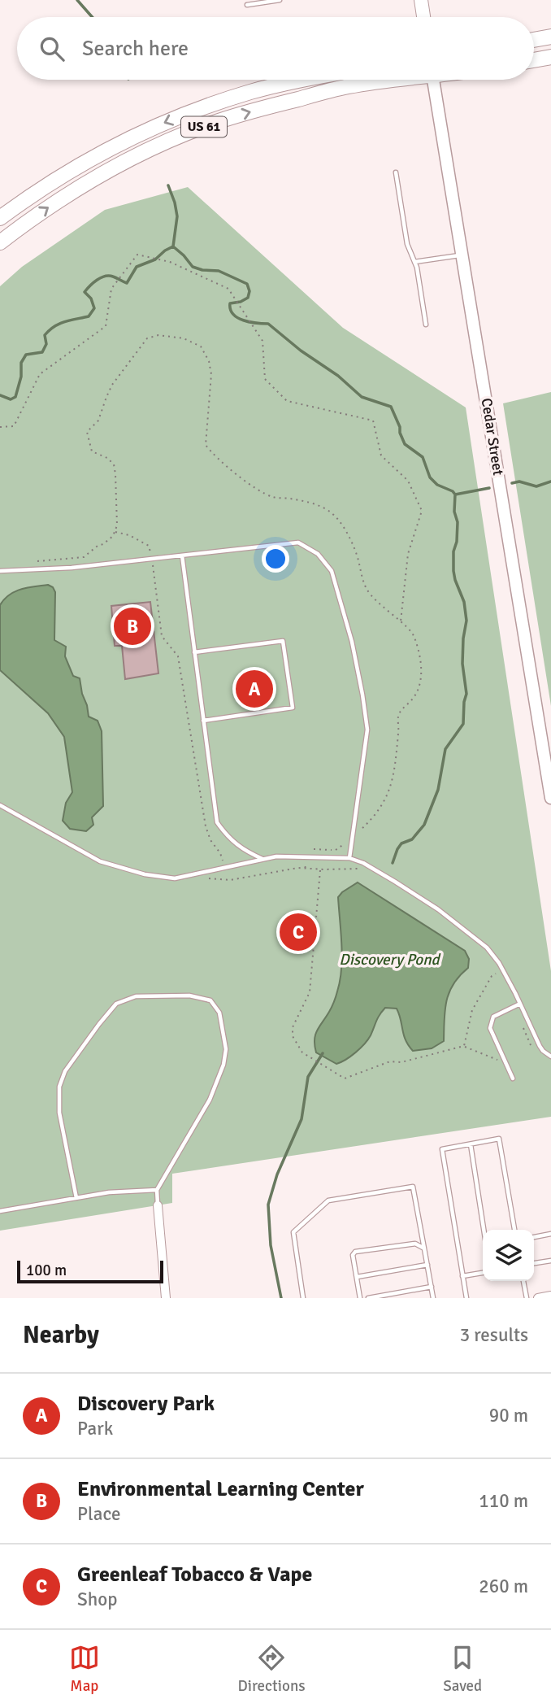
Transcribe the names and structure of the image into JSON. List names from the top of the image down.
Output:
{
  "streets": {
    "highway": ["US 61"],
    "main road": ["Cedar Street"]
  },
  "water": ["Discovery Pond"],
  "scale_bar": "100 m",
  "page": {
    "search": "Search here",
    "pins": ["B", "A", "C"],
    "scale": "100 m",
    "heading": ["Nearby", "3 results"],
    "list": [
      {
        "mark": "A",
        "name": "Discovery Park",
        "note": "Park",
        "value": "90 m"
      },
      {
        "mark": "B",
        "name": "Environmental Learning Center",
        "note": "Place",
        "value": "110 m"
      },
      {
        "mark": "C",
        "name": "Greenleaf Tobacco & Vape",
        "note": "Shop",
        "value": "260 m"
      }
    ],
    "nav": ["Map", "Directions", "Saved"]
  }
}
